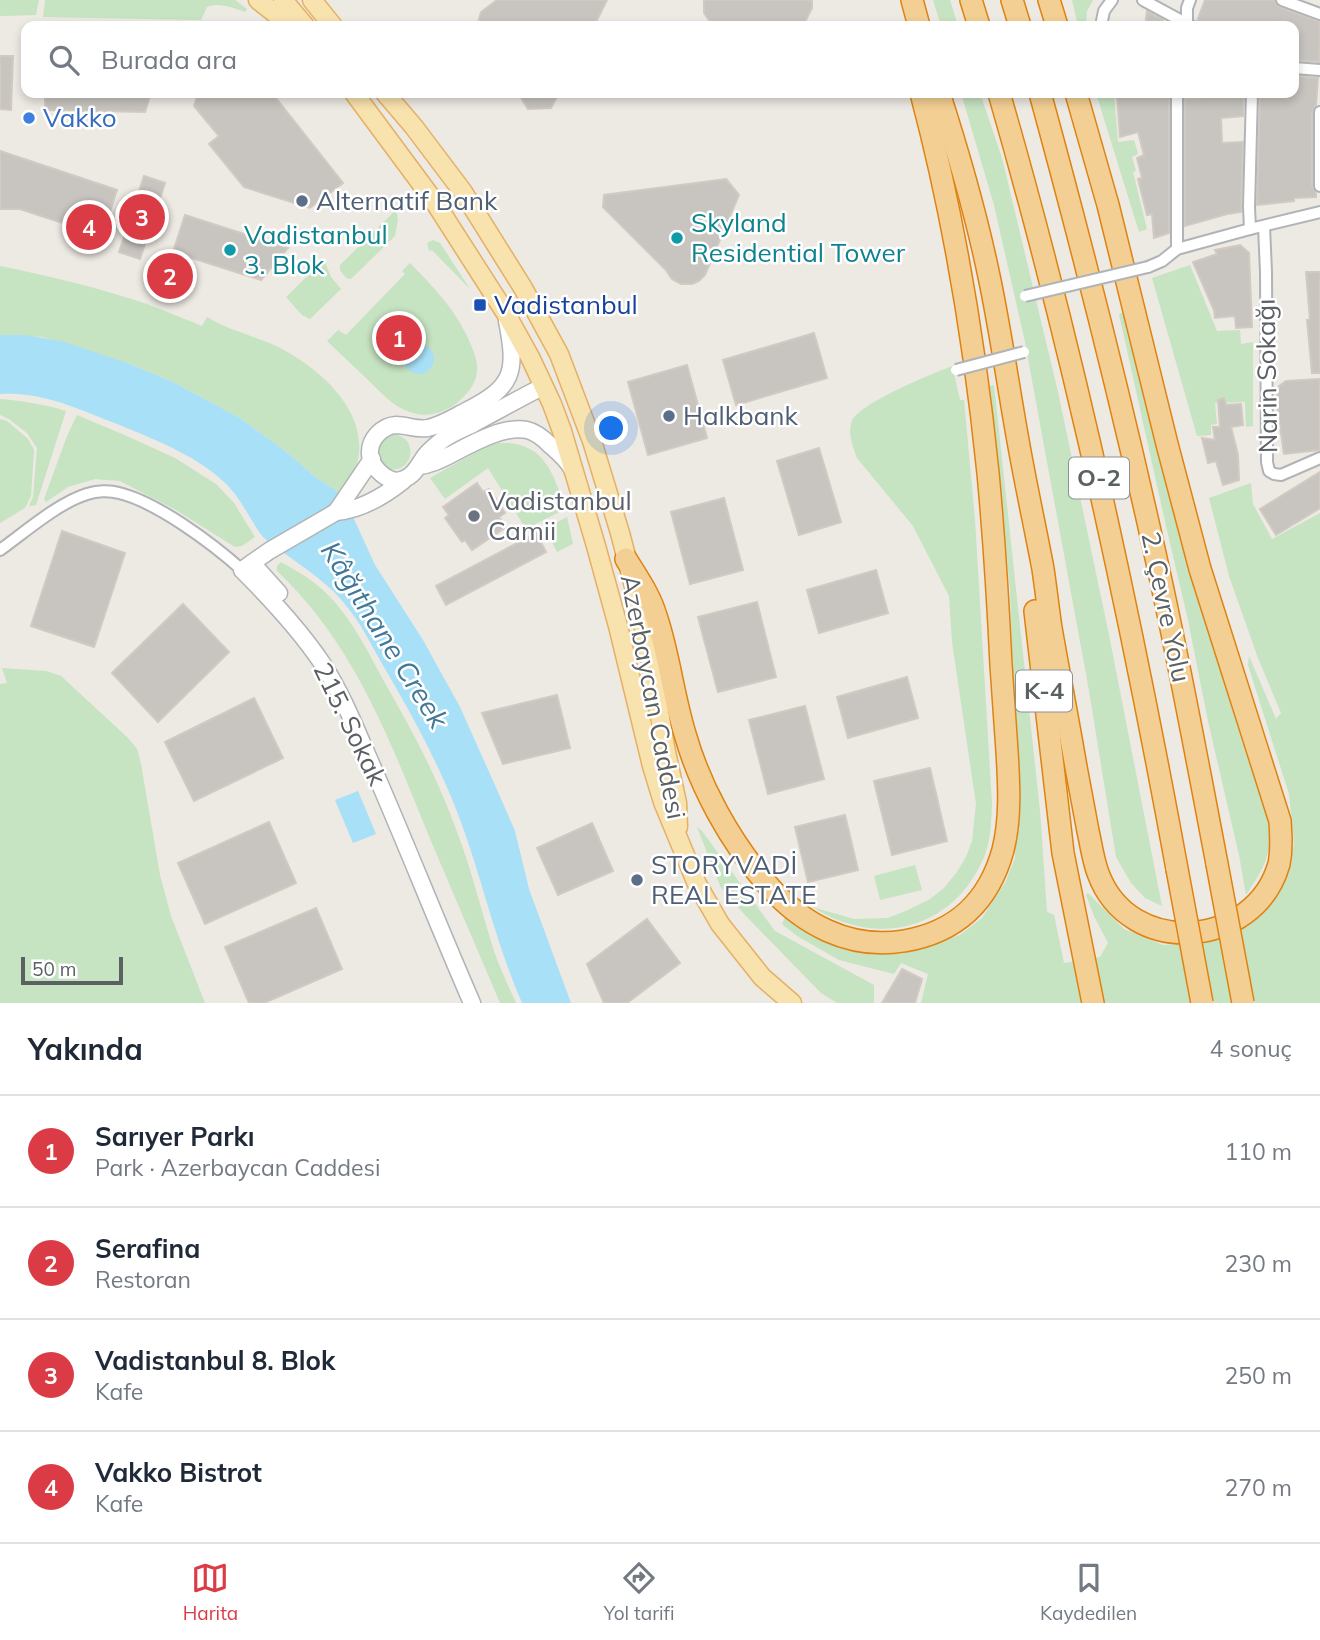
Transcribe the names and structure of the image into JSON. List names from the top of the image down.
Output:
{
  "streets": {
    "highway": ["O-2", "2. Çevre Yolu", "K-4"],
    "main road": ["Azerbaycan Caddesi"],
    "street": ["Narin Sokağı", "215. Sokak"]
  },
  "water": ["Kâğıthane Creek"],
  "places": {
    "other": [
      "Vakko",
      "Alternatif Bank",
      "Skyland Residential Tower",
      "Vadistanbul 3. Blok",
      "Halkbank",
      "Vadistanbul Camii",
      "STORYVADİ REAL ESTATE"
    ],
    "transit": ["Vadistanbul"]
  },
  "scale_bar": "50 m",
  "page": {
    "search": "Burada ara",
    "pins": [
      "3",
      "4",
      "2",
      "1"
    ],
    "scale": "50 m",
    "heading": ["Yakında", "4 sonuç"],
    "list": [
      {
        "mark": "1",
        "name": "Sarıyer Parkı",
        "note": "Park · Azerbaycan Caddesi",
        "value": "110 m"
      },
      {
        "mark": "2",
        "name": "Serafina",
        "note": "Restoran",
        "value": "230 m"
      },
      {
        "mark": "3",
        "name": "Vadistanbul 8. Blok",
        "note": "Kafe",
        "value": "250 m"
      },
      {
        "mark": "4",
        "name": "Vakko Bistrot",
        "note": "Kafe",
        "value": "270 m"
      }
    ],
    "nav": ["Harita", "Yol tarifi", "Kaydedilen"]
  }
}
